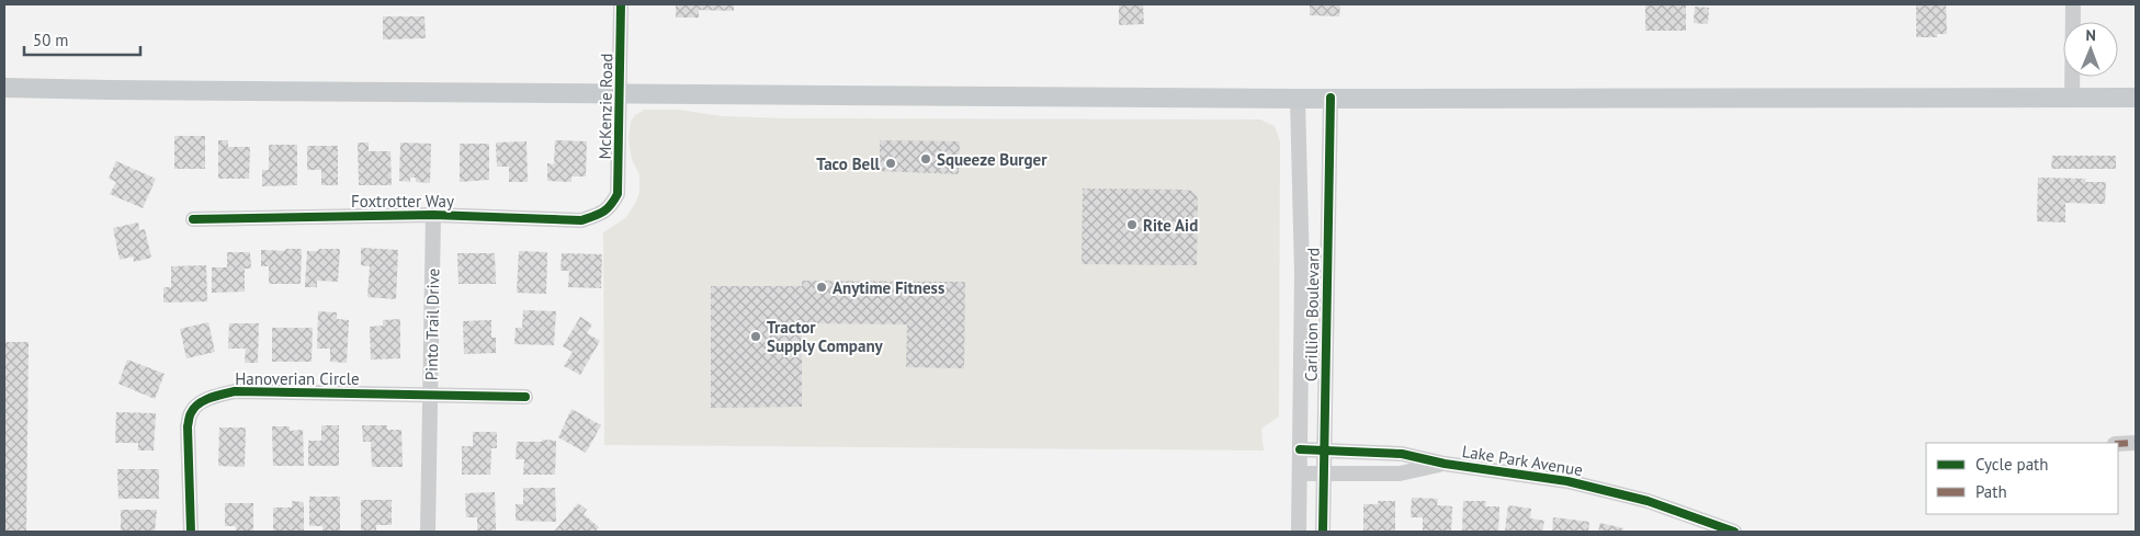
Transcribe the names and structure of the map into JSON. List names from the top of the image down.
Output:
{
  "streets": {
    "street": [
      "McKenzie Road",
      "Foxtrotter Way",
      "Carillion Boulevard",
      "Pinto Trail Drive",
      "Hanoverian Circle",
      "Lake Park Avenue"
    ]
  },
  "crossings": [
    ["McKenzie Road", "Foxtrotter Way"],
    ["Foxtrotter Way", "Pinto Trail Drive"],
    ["Carillion Boulevard", "Lake Park Avenue"],
    ["Pinto Trail Drive", "Hanoverian Circle"]
  ],
  "places": [
    "Squeeze Burger",
    "Taco Bell",
    "Rite Aid",
    "Anytime Fitness",
    "Tractor Supply Company"
  ],
  "legend": ["Cycle path", "Path"],
  "scale_bar": "50 m",
  "north": "top"
}
